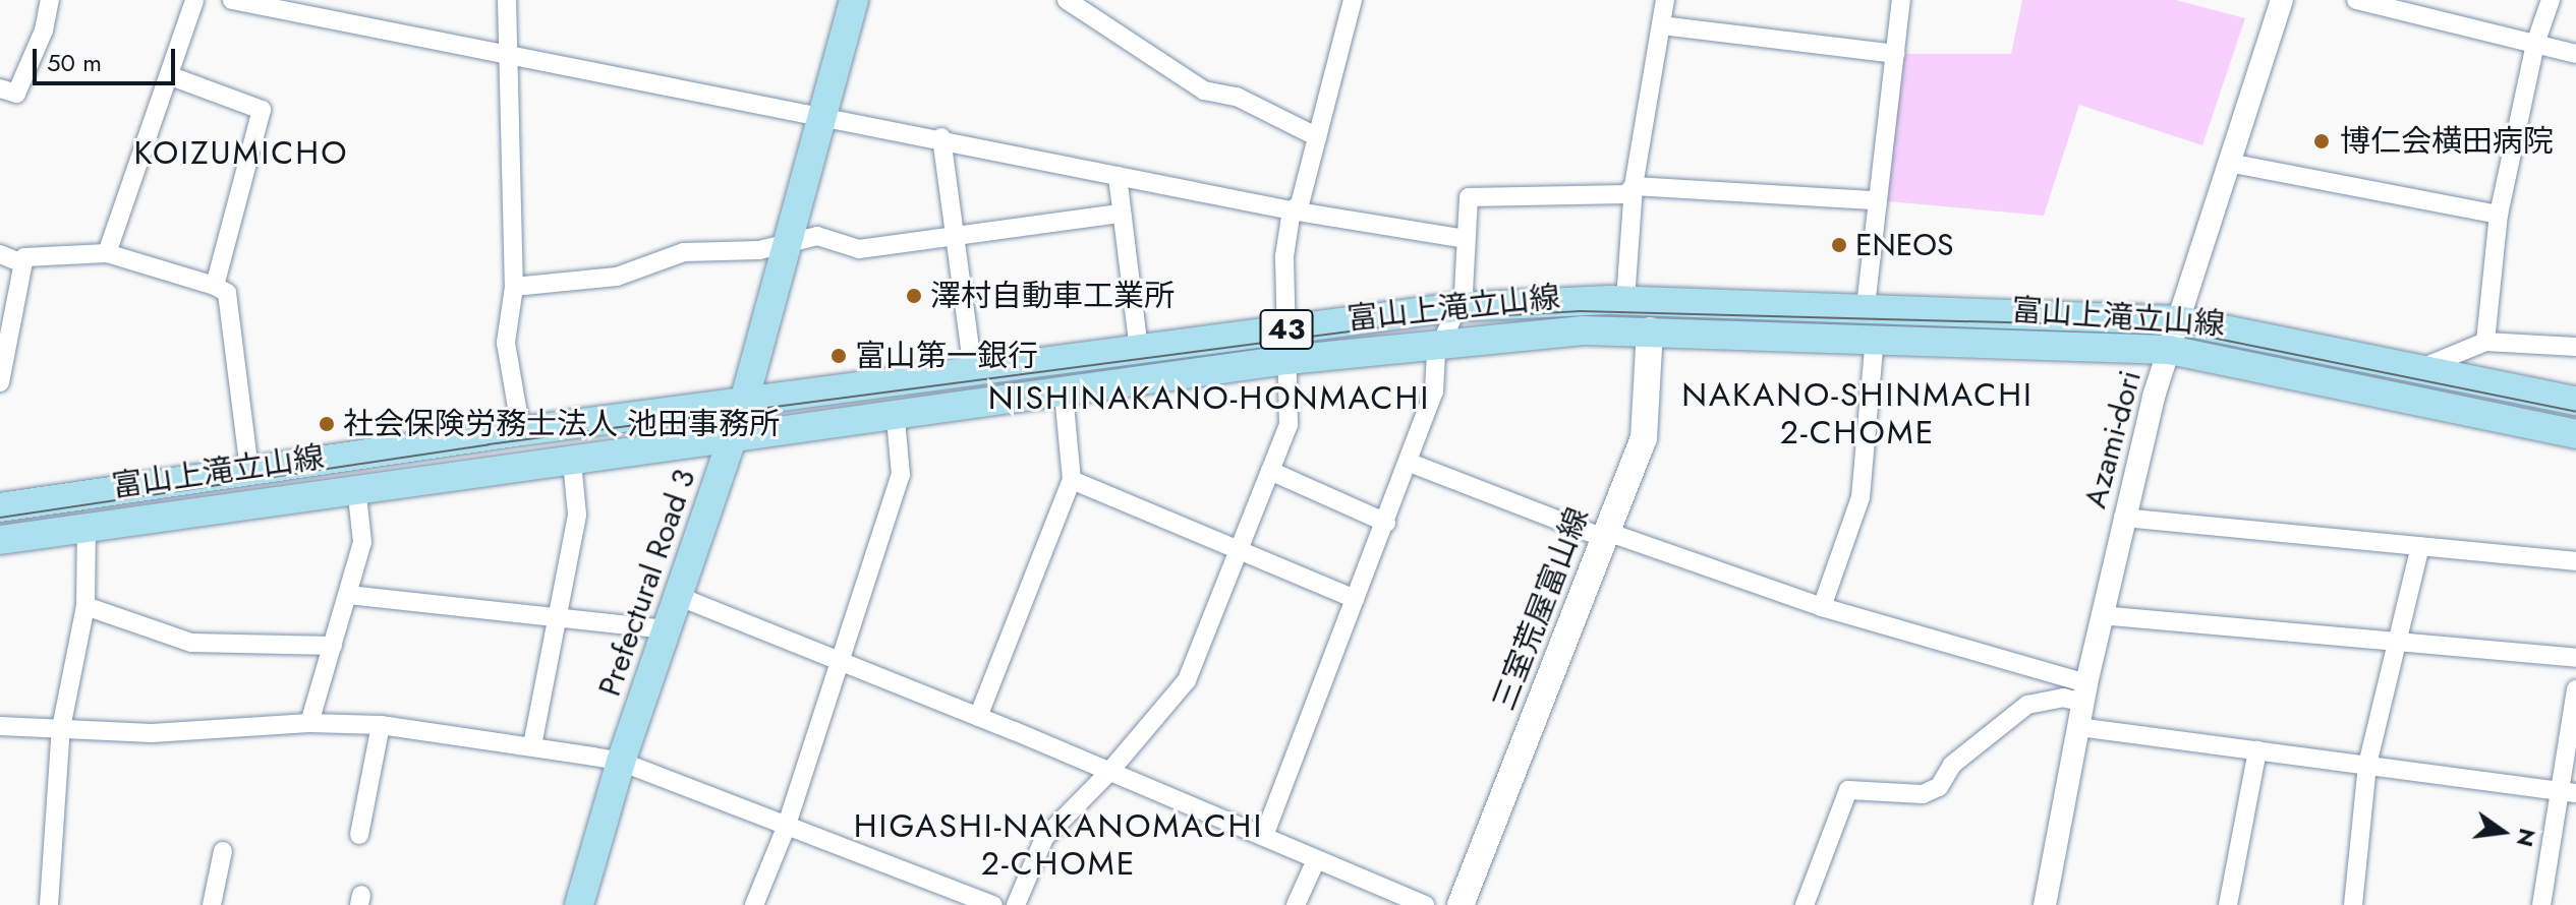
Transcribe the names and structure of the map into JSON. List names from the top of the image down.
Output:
{
  "streets": {
    "main road": [
      "富山上滝立山線",
      "43",
      "Prefectural Road 3",
      "三室荒屋富山線"
    ],
    "street": ["Azami-dori"]
  },
  "crossings": [
    ["富山上滝立山線", "Azami-dori"],
    ["富山上滝立山線", "Prefectural Road 3"],
    ["富山上滝立山線", "三室荒屋富山線"]
  ],
  "districts": [
    "KOIZUMICHO",
    "NAKANO-SHINMACHI 2-CHOME",
    "NISHINAKANO-HONMACHI",
    "HIGASHI-NAKANOMACHI 2-CHOME"
  ],
  "places": [
    "博仁会横田病院",
    "ENEOS",
    "澤村自動車工業所",
    "富山第一銀行",
    "社会保険労務士法人 池田事務所"
  ],
  "scale_bar": "50 m",
  "north": "right"
}
